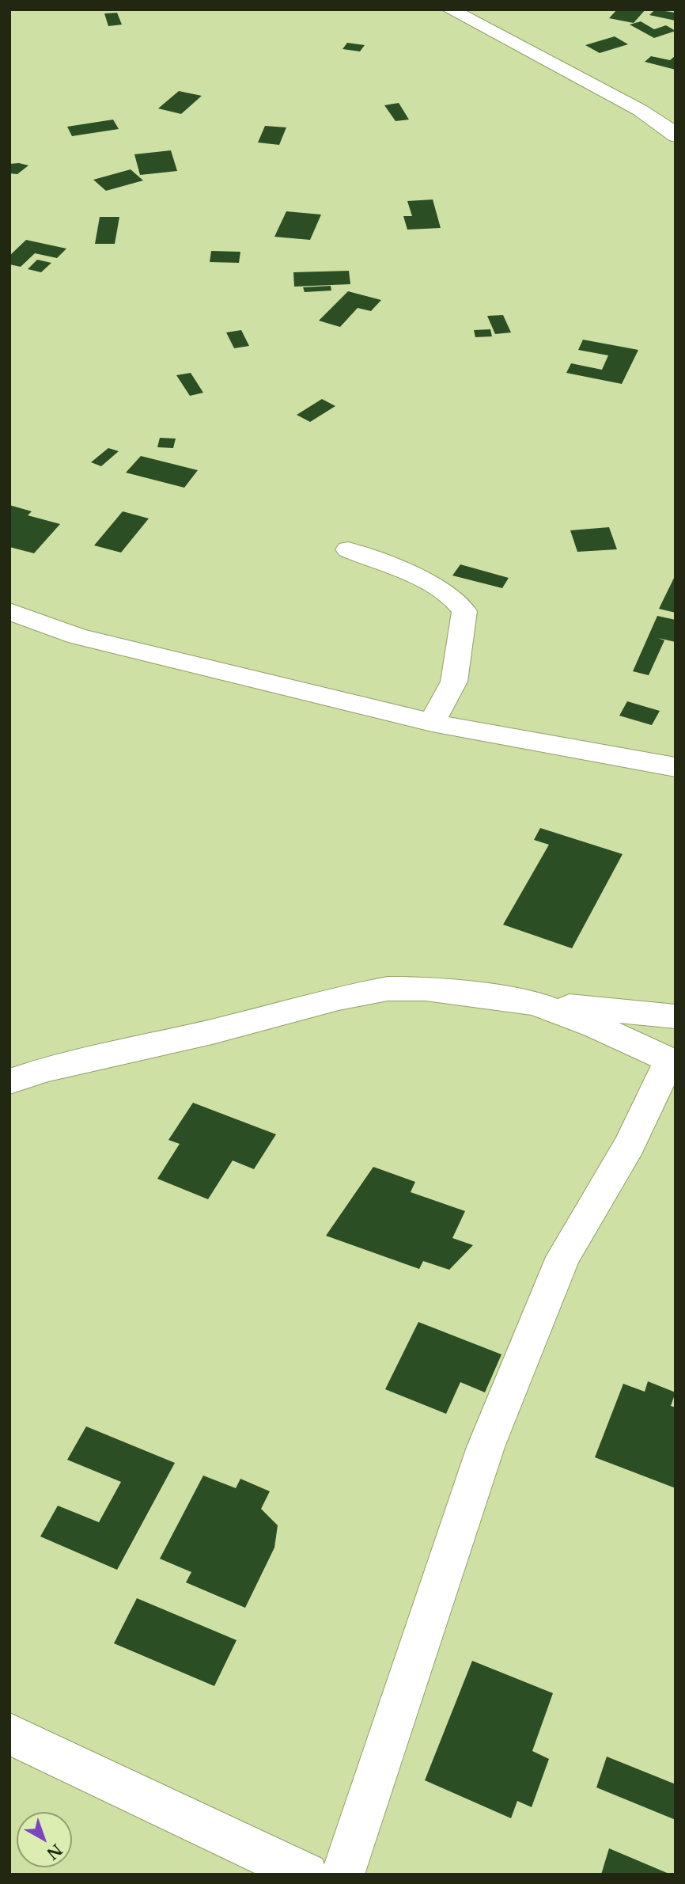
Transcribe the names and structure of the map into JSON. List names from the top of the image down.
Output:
{
  "north": "bottom right"
}
